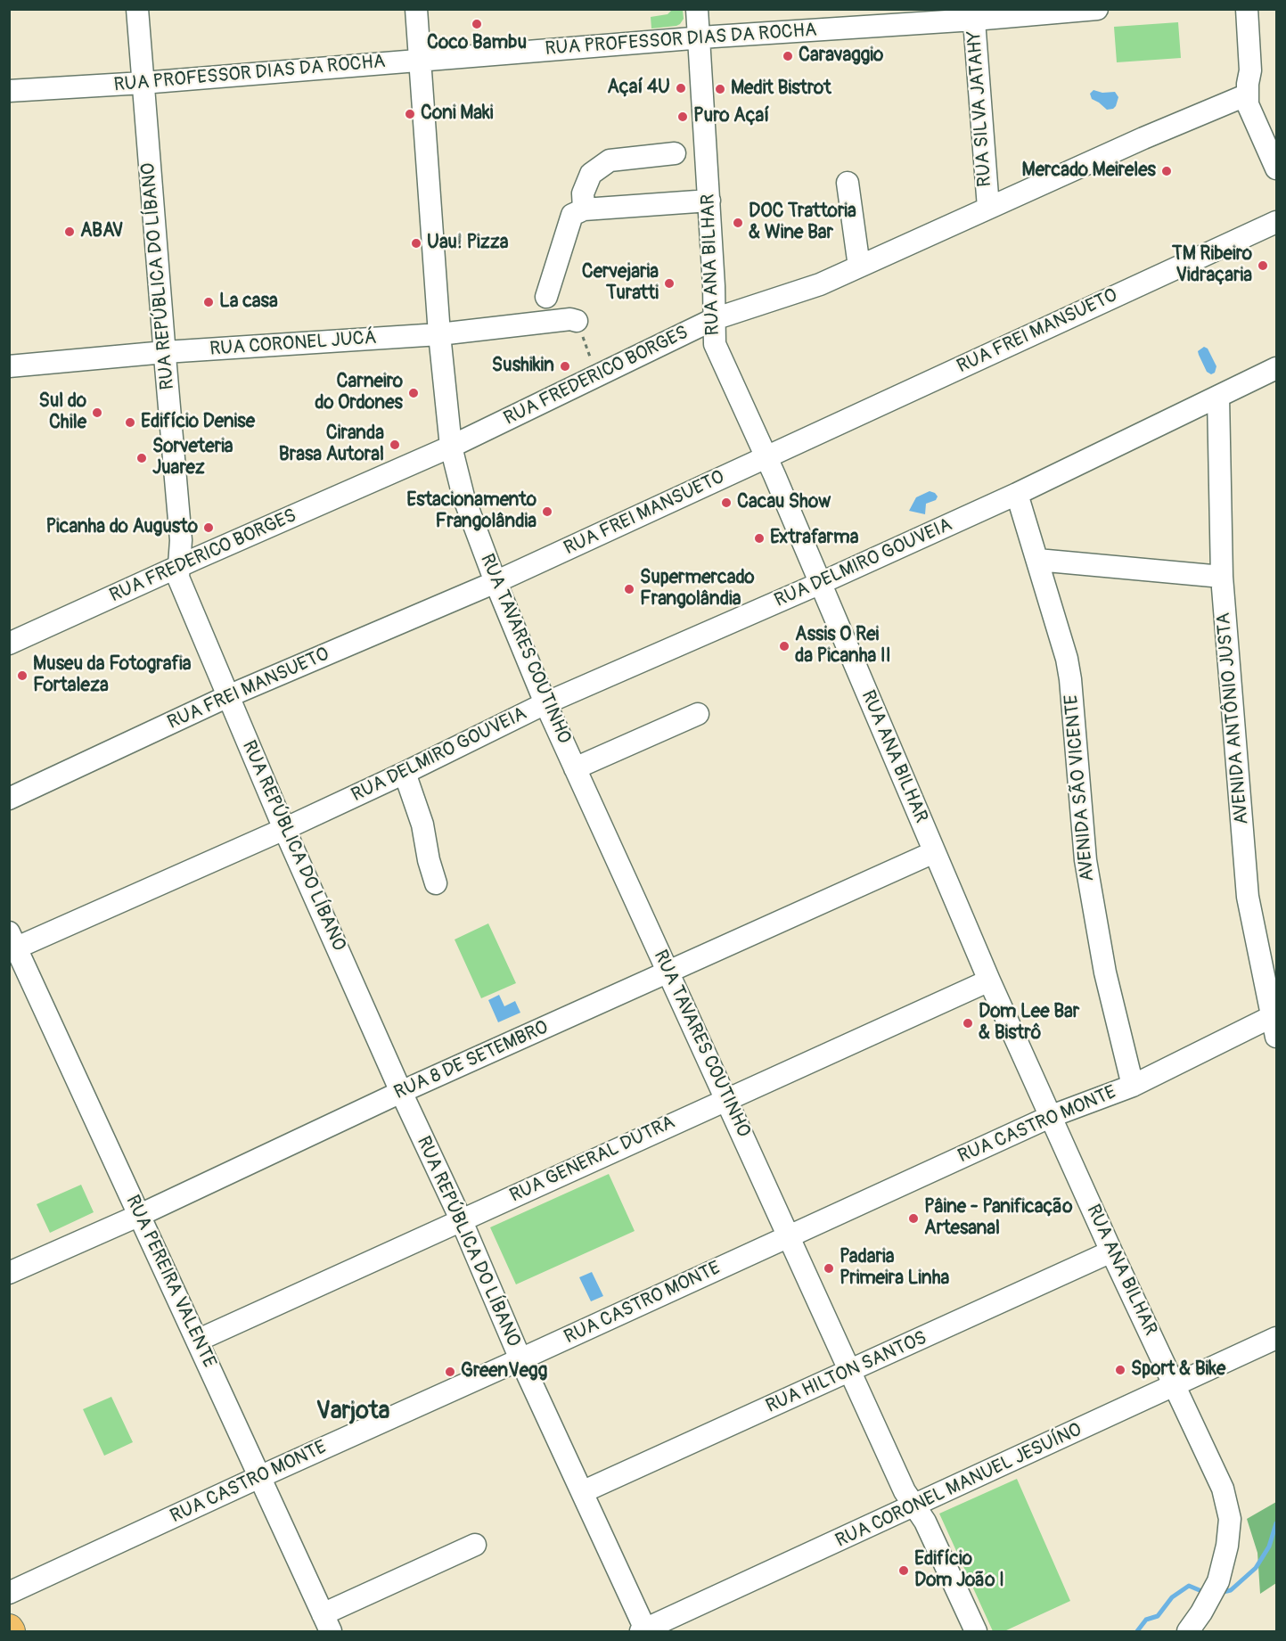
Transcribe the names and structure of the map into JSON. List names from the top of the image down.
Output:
{
  "streets": {
    "street": [
      "RUA PROFESSOR DIAS DA ROCHA",
      "RUA SILVA JATAHY",
      "RUA ANA BILHAR",
      "RUA REPÚBLICA DO LÍBANO",
      "RUA FREI MANSUETO",
      "RUA CORONEL JUCÁ",
      "RUA FREDERICO BORGES",
      "RUA DELMIRO GOUVEIA",
      "RUA TAVARES COUTINHO",
      "AVENIDA ANTÔNIO JUSTA",
      "AVENIDA SÃO VICENTE",
      "RUA 8 DE SETEMBRO",
      "RUA CASTRO MONTE",
      "RUA GENERAL DUTRA",
      "RUA PEREIRA VALENTE",
      "RUA HILTON SANTOS",
      "RUA CORONEL MANUEL JESUÍNO"
    ]
  },
  "crossings": [
    ["RUA PROFESSOR DIAS DA ROCHA", "RUA SILVA JATAHY"],
    ["RUA PROFESSOR DIAS DA ROCHA", "RUA ANA BILHAR"],
    ["RUA PROFESSOR DIAS DA ROCHA", "RUA REPÚBLICA DO LÍBANO"],
    ["RUA PROFESSOR DIAS DA ROCHA", "RUA TAVARES COUTINHO"],
    ["RUA SILVA JATAHY", "RUA FREDERICO BORGES"],
    ["RUA ANA BILHAR", "RUA FREI MANSUETO"],
    ["RUA ANA BILHAR", "RUA FREDERICO BORGES"],
    ["RUA ANA BILHAR", "RUA DELMIRO GOUVEIA"],
    ["RUA ANA BILHAR", "RUA 8 DE SETEMBRO"],
    ["RUA ANA BILHAR", "RUA CASTRO MONTE"],
    ["RUA ANA BILHAR", "RUA GENERAL DUTRA"],
    ["RUA ANA BILHAR", "RUA HILTON SANTOS"],
    ["RUA ANA BILHAR", "RUA CORONEL MANUEL JESUÍNO"],
    ["RUA REPÚBLICA DO LÍBANO", "RUA FREI MANSUETO"],
    ["RUA REPÚBLICA DO LÍBANO", "RUA CORONEL JUCÁ"],
    ["RUA REPÚBLICA DO LÍBANO", "RUA FREDERICO BORGES"],
    ["RUA REPÚBLICA DO LÍBANO", "RUA DELMIRO GOUVEIA"],
    ["RUA REPÚBLICA DO LÍBANO", "RUA 8 DE SETEMBRO"],
    ["RUA REPÚBLICA DO LÍBANO", "RUA CASTRO MONTE"],
    ["RUA REPÚBLICA DO LÍBANO", "RUA GENERAL DUTRA"],
    ["RUA REPÚBLICA DO LÍBANO", "RUA HILTON SANTOS"],
    ["RUA REPÚBLICA DO LÍBANO", "RUA CORONEL MANUEL JESUÍNO"],
    ["RUA FREI MANSUETO", "RUA TAVARES COUTINHO"],
    ["RUA CORONEL JUCÁ", "RUA TAVARES COUTINHO"],
    ["RUA FREDERICO BORGES", "RUA TAVARES COUTINHO"],
    ["RUA DELMIRO GOUVEIA", "RUA TAVARES COUTINHO"],
    ["RUA DELMIRO GOUVEIA", "AVENIDA ANTÔNIO JUSTA"],
    ["RUA DELMIRO GOUVEIA", "AVENIDA SÃO VICENTE"],
    ["RUA DELMIRO GOUVEIA", "RUA PEREIRA VALENTE"],
    ["RUA TAVARES COUTINHO", "RUA 8 DE SETEMBRO"],
    ["RUA TAVARES COUTINHO", "RUA CASTRO MONTE"],
    ["RUA TAVARES COUTINHO", "RUA GENERAL DUTRA"],
    ["RUA TAVARES COUTINHO", "RUA HILTON SANTOS"],
    ["RUA TAVARES COUTINHO", "RUA CORONEL MANUEL JESUÍNO"],
    ["AVENIDA ANTÔNIO JUSTA", "RUA CASTRO MONTE"],
    ["AVENIDA SÃO VICENTE", "RUA CASTRO MONTE"],
    ["RUA 8 DE SETEMBRO", "RUA PEREIRA VALENTE"],
    ["RUA CASTRO MONTE", "RUA PEREIRA VALENTE"],
    ["RUA GENERAL DUTRA", "RUA PEREIRA VALENTE"]
  ],
  "districts": ["Varjota"],
  "places": [
    "Coco Bambu",
    "Caravaggio",
    "Açaí 4U",
    "Medit Bistrot",
    "Coni Maki",
    "Puro Açaí",
    "Mercado Meireles",
    "DOC Trattoria & Wine Bar",
    "ABAV",
    "Uau! Pizza",
    "TM Ribeiro Vidraçaria",
    "Cervejaria Turatti",
    "La casa",
    "Sushikin",
    "Carneiro do Ordones",
    "Sul do Chile",
    "Edifício Denise",
    "Ciranda Brasa Autoral",
    "Sorveteria Juarez",
    "Cacau Show",
    "Estacionamento Frangolândia",
    "Picanha do Augusto",
    "Extrafarma",
    "Supermercado Frangolândia",
    "Assis O Rei da Picanha II",
    "Museu da Fotografia Fortaleza",
    "Dom Lee Bar & Bistrô",
    "Pâine - Panificação Artesanal",
    "Padaria Primeira Linha",
    "Sport & Bike",
    "GreenVegg",
    "Edifício Dom João I"
  ]
}
